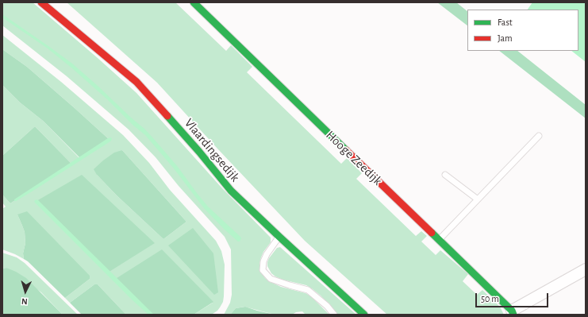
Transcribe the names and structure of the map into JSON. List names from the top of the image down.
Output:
{
  "streets": {
    "street": ["Vlaardingsedijk", "Hooge Zeedijk"]
  },
  "legend": ["Fast", "Jam"],
  "scale_bar": "50 m",
  "north": "bottom"
}
